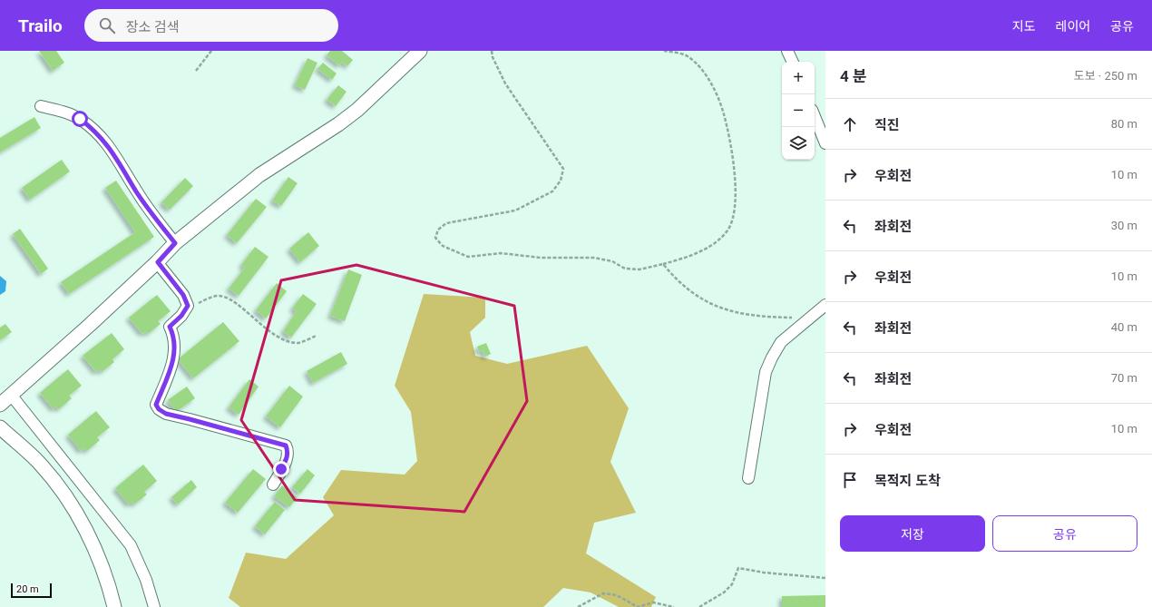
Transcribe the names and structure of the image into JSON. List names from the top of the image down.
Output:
{
  "scale_bar": "20 m",
  "page": {
    "header": "Trailo",
    "search": "장소 검색",
    "nav": ["지도", "레이어", "공유"],
    "heading": ["4 분", "도보 · 250 m"],
    "map_buttons": ["+", "−"],
    "list": [
      ["직진", "80 m"],
      ["우회전", "10 m"],
      ["좌회전", "30 m"],
      ["우회전", "10 m"],
      ["좌회전", "40 m"],
      ["좌회전", "70 m"],
      ["우회전", "10 m"],
      "목적지 도착"
    ],
    "buttons": ["저장", "공유"],
    "scale": "20 m"
  }
}
